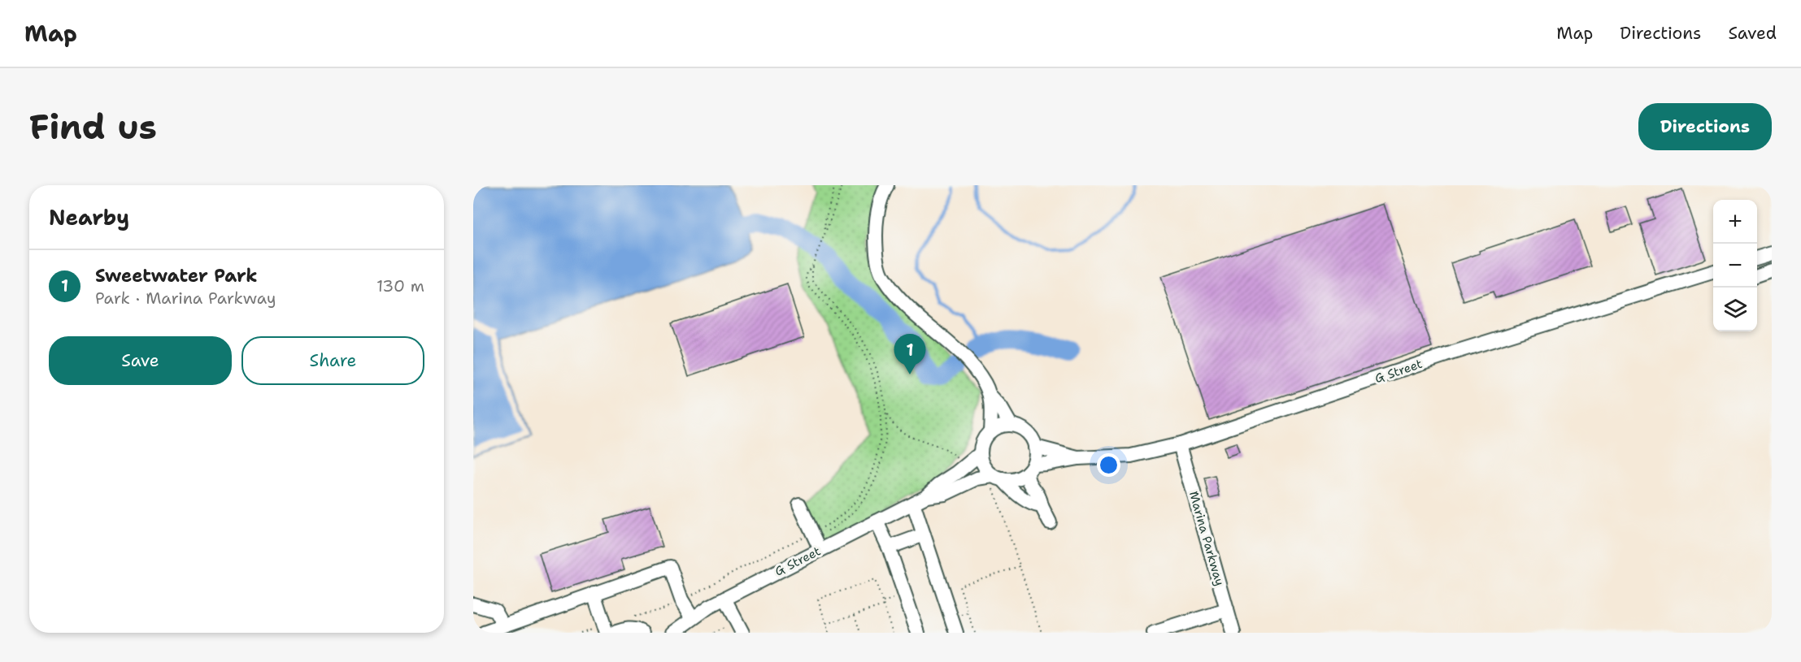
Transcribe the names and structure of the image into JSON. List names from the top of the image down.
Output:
{
  "streets": {
    "street": ["G Street", "Marina Parkway"]
  },
  "crossings": [
    ["G Street", "Marina Parkway"]
  ],
  "page": {
    "header": "Map",
    "nav": ["Map", "Directions", "Saved"],
    "buttons": [
      "Directions",
      ["Save", "Share"]
    ],
    "title": "Find us",
    "heading": "Nearby",
    "map_buttons": ["+", "−"],
    "list": [
      {
        "mark": "1",
        "name": "Sweetwater Park",
        "note": "Park · Marina Parkway",
        "value": "130 m"
      }
    ],
    "pins": "1"
  }
}
